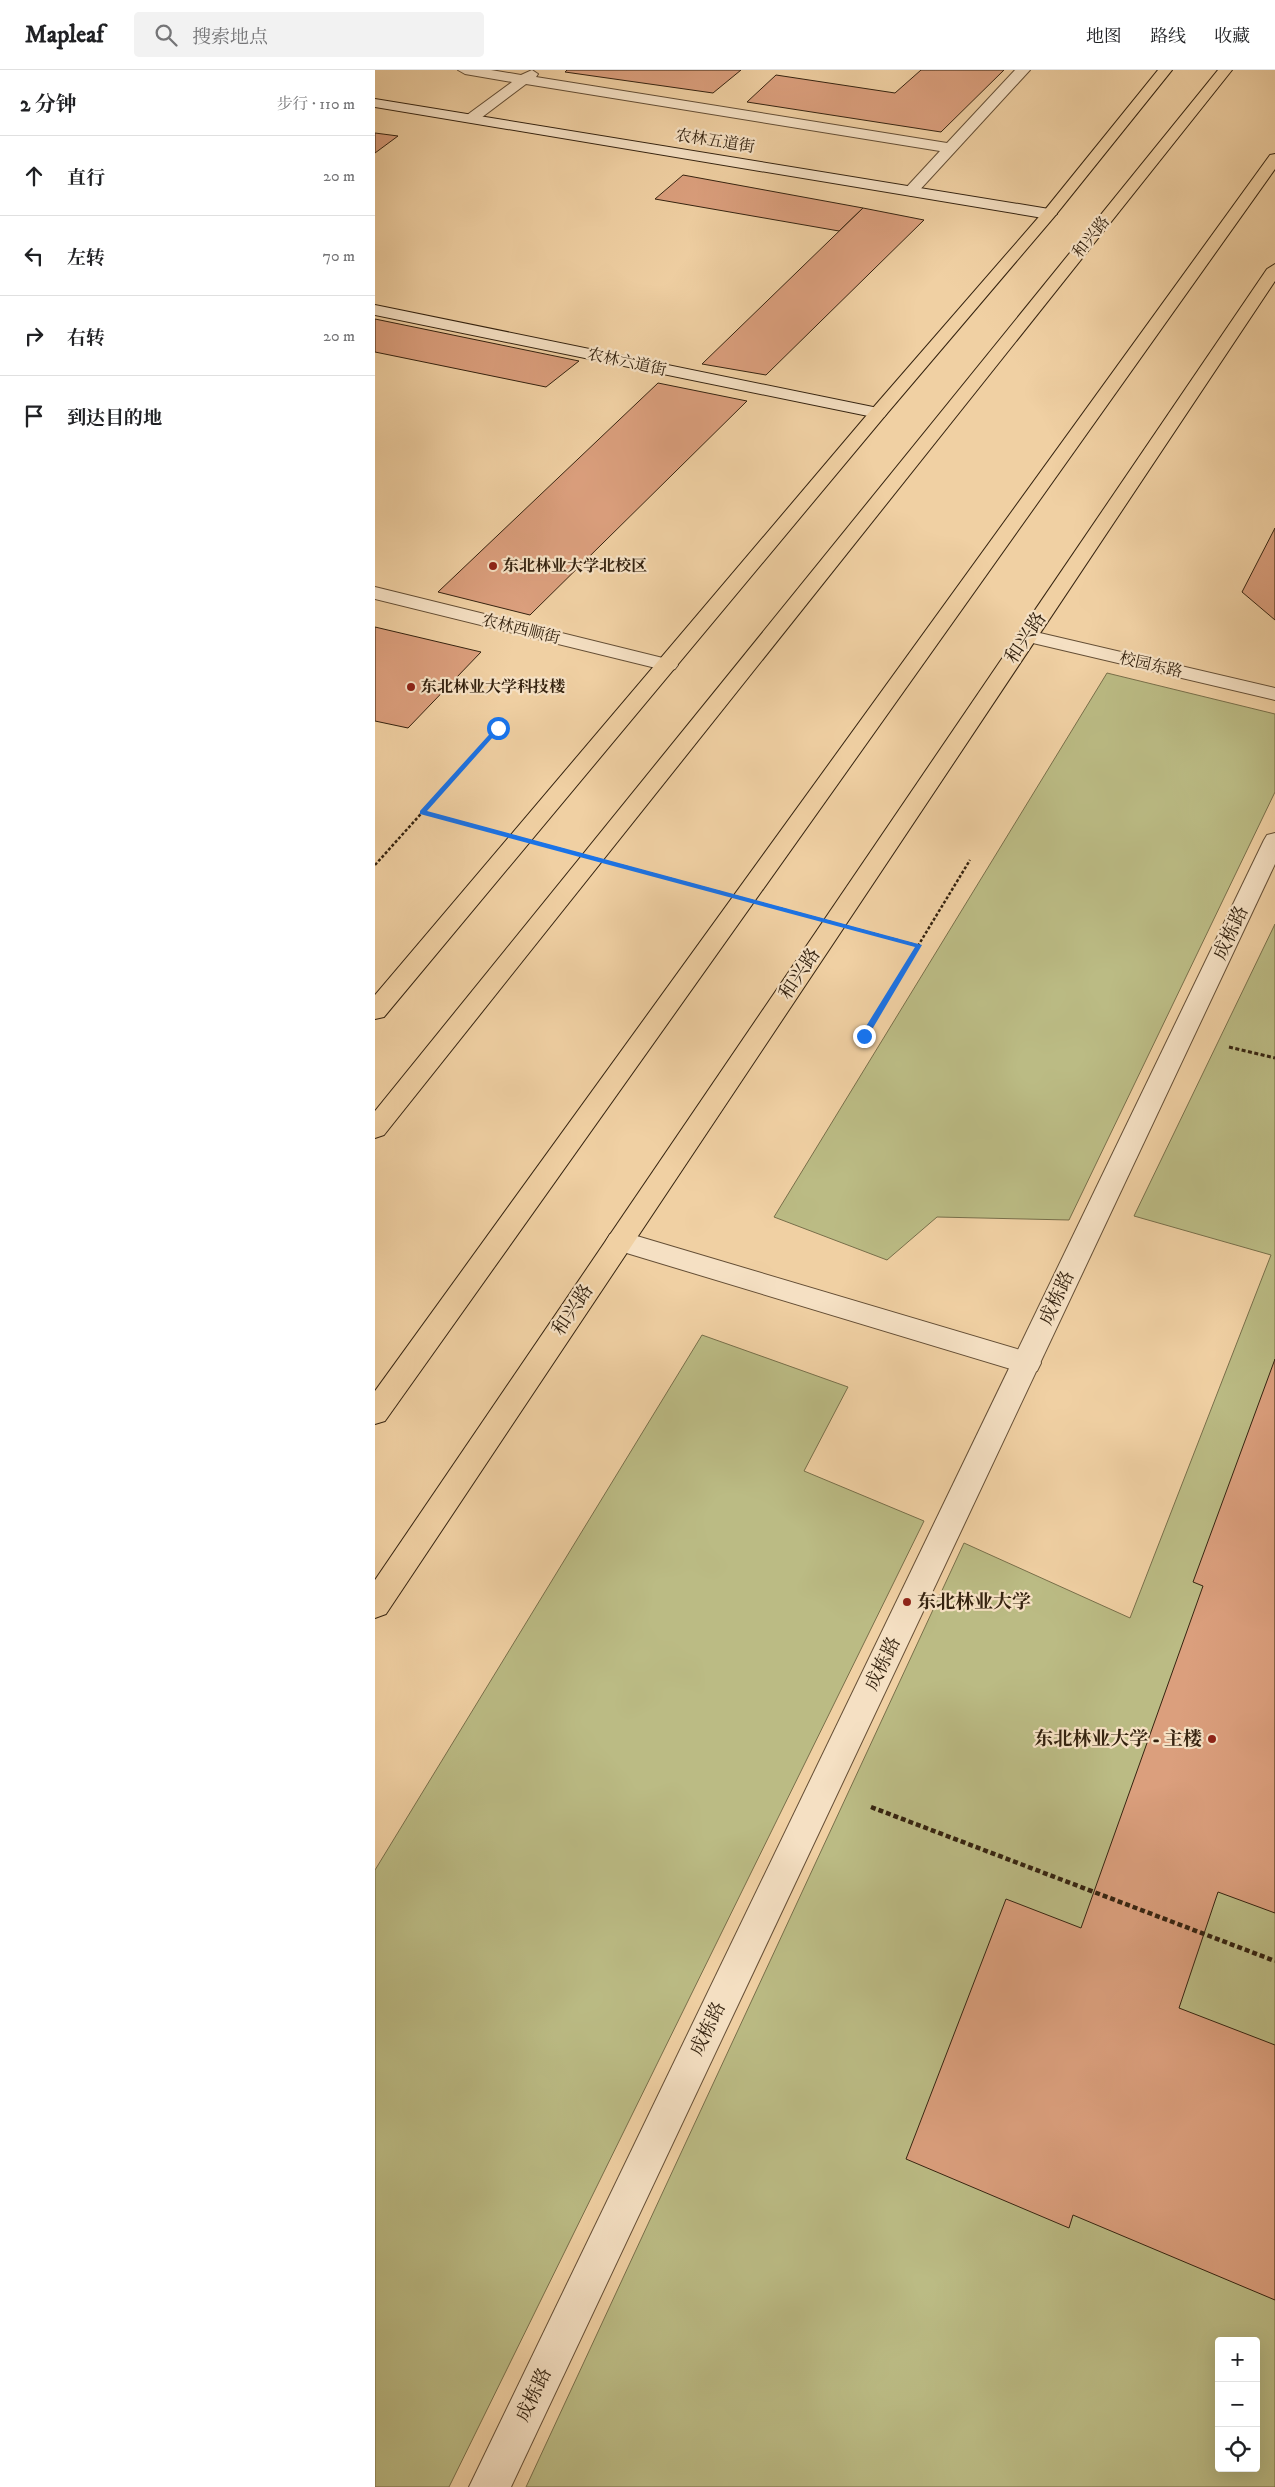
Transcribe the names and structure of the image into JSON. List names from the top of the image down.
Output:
{
  "streets": {
    "highway": ["和兴路"],
    "street": [
      "农林五道街",
      "农林六道街",
      "农林西顺街",
      "校园东路",
      "成栋路"
    ]
  },
  "crossings": [
    ["和兴路", "校园东路"]
  ],
  "places": [
    "东北林业大学北校区",
    "东北林业大学科技楼",
    "东北林业大学",
    "东北林业大学 - 主楼"
  ],
  "page": {
    "header": "Mapleaf",
    "search": "搜索地点",
    "nav": ["地图", "路线", "收藏"],
    "heading": ["2 分钟", "步行 · 110 m"],
    "list": [
      ["直行", "20 m"],
      ["左转", "70 m"],
      ["右转", "20 m"],
      "到达目的地"
    ],
    "map_buttons": ["+", "−"]
  }
}
